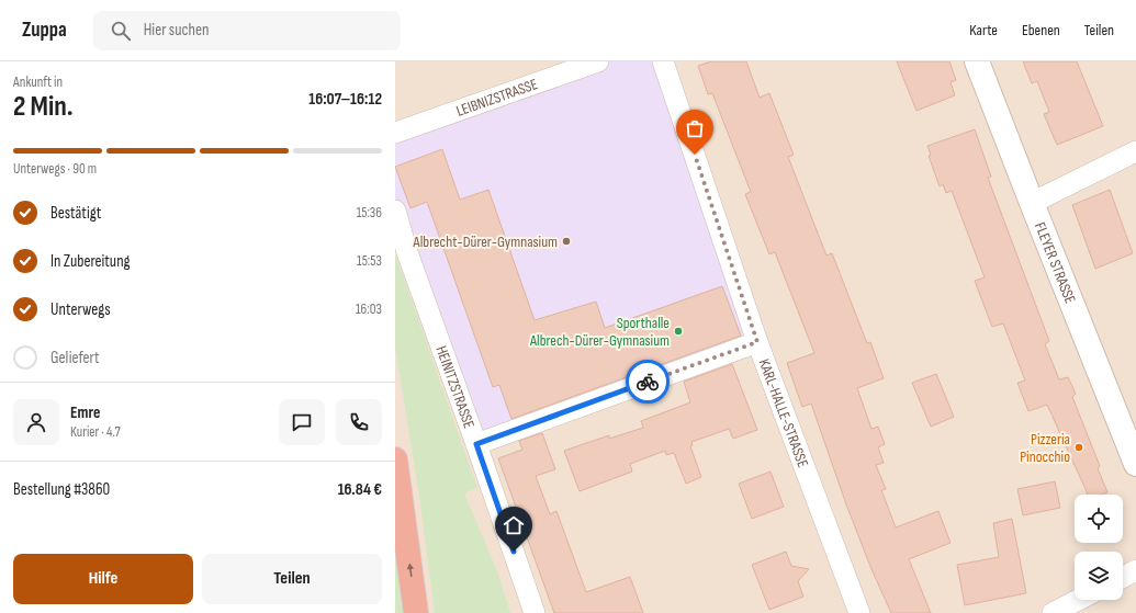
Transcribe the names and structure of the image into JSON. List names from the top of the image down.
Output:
{
  "streets": {
    "street": [
      "LEIBNIZSTRASSE",
      "FLEYER STRASSE",
      "HEINITZSTRASSE",
      "KARL-HALLE-STRASSE"
    ]
  },
  "places": ["Albrecht-Dürer-Gymnasium", "Sporthalle Albrech-Dürer-Gymnasium", "Pizzeria Pinocchio"],
  "page": {
    "header": "Zuppa",
    "search": "Hier suchen",
    "nav": ["Karte", "Ebenen", "Teilen"],
    "heading": ["2 Min.", "Ankunft in", "16:07–16:12"],
    "panel": [
      "Emre",
      "Kurier · 4.7",
      "Bestellung #3860",
      "16.84 €"
    ],
    "bar": "Unterwegs · 90 m",
    "list": [
      ["Bestätigt", "15:36"],
      ["In Zubereitung", "15:53"],
      ["Unterwegs", "16:03"],
      "Geliefert"
    ],
    "buttons": ["Hilfe", "Teilen"]
  }
}
